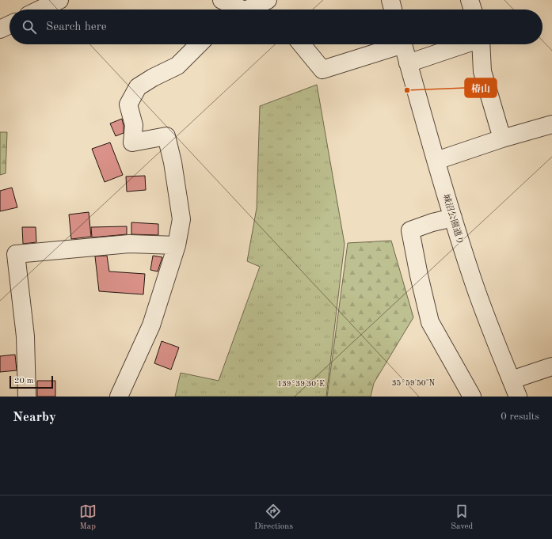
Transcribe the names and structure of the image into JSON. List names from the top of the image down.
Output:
{
  "streets": {
    "street": ["城沼公園通り"]
  },
  "places": ["椿山"],
  "scale_bar": "20 m",
  "page": {
    "search": "Search here",
    "scale": "20 m",
    "heading": ["Nearby", "0 results"],
    "nav": ["Map", "Directions", "Saved"]
  },
  "coordinates": ["35°59'50\"N", "139°39'30\"E"]
}
